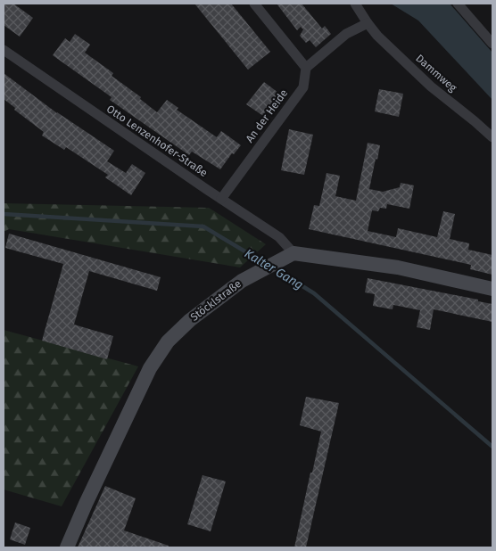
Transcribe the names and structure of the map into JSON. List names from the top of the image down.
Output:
{
  "streets": {
    "street": [
      "Dammweg",
      "An der Heide",
      "Otto Lenzenhofer-Straße",
      "Stöcklstraße"
    ]
  },
  "crossings": [
    ["An der Heide", "Otto Lenzenhofer-Straße"],
    ["Otto Lenzenhofer-Straße", "Stöcklstraße"]
  ],
  "water": ["Kalter Gang"]
}
